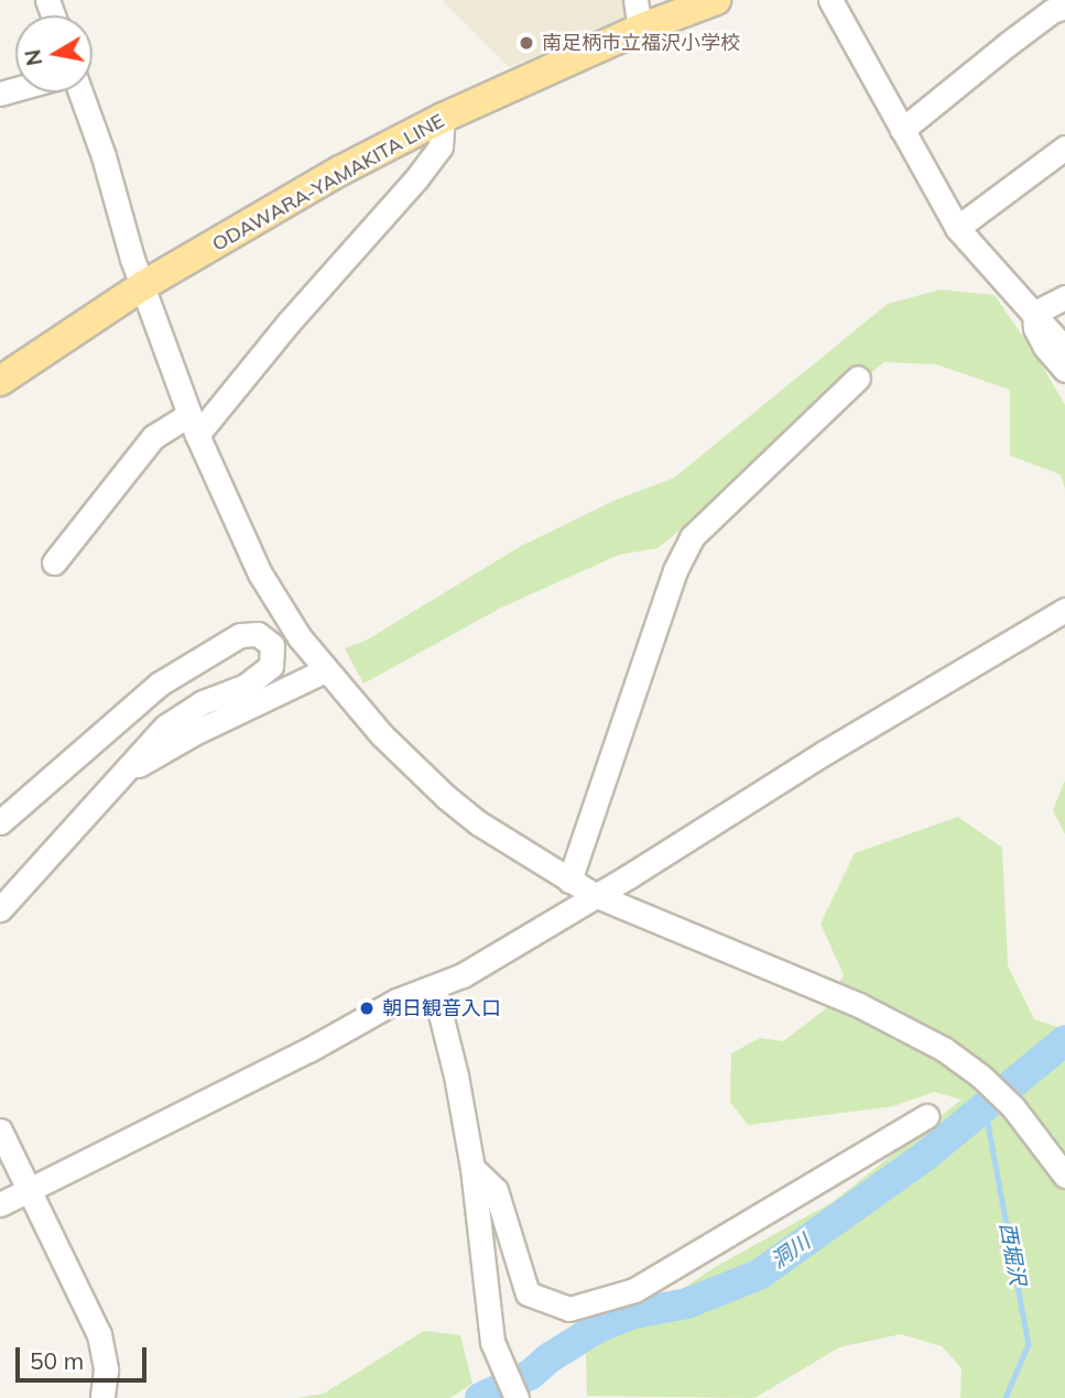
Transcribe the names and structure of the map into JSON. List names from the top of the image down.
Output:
{
  "streets": {
    "main road": ["ODAWARA-YAMAKITA LINE"]
  },
  "water": ["洞川", "西堀沢"],
  "places": ["南足柄市立福沢小学校", "朝日観音入口"],
  "scale_bar": "50 m",
  "north": "left"
}
